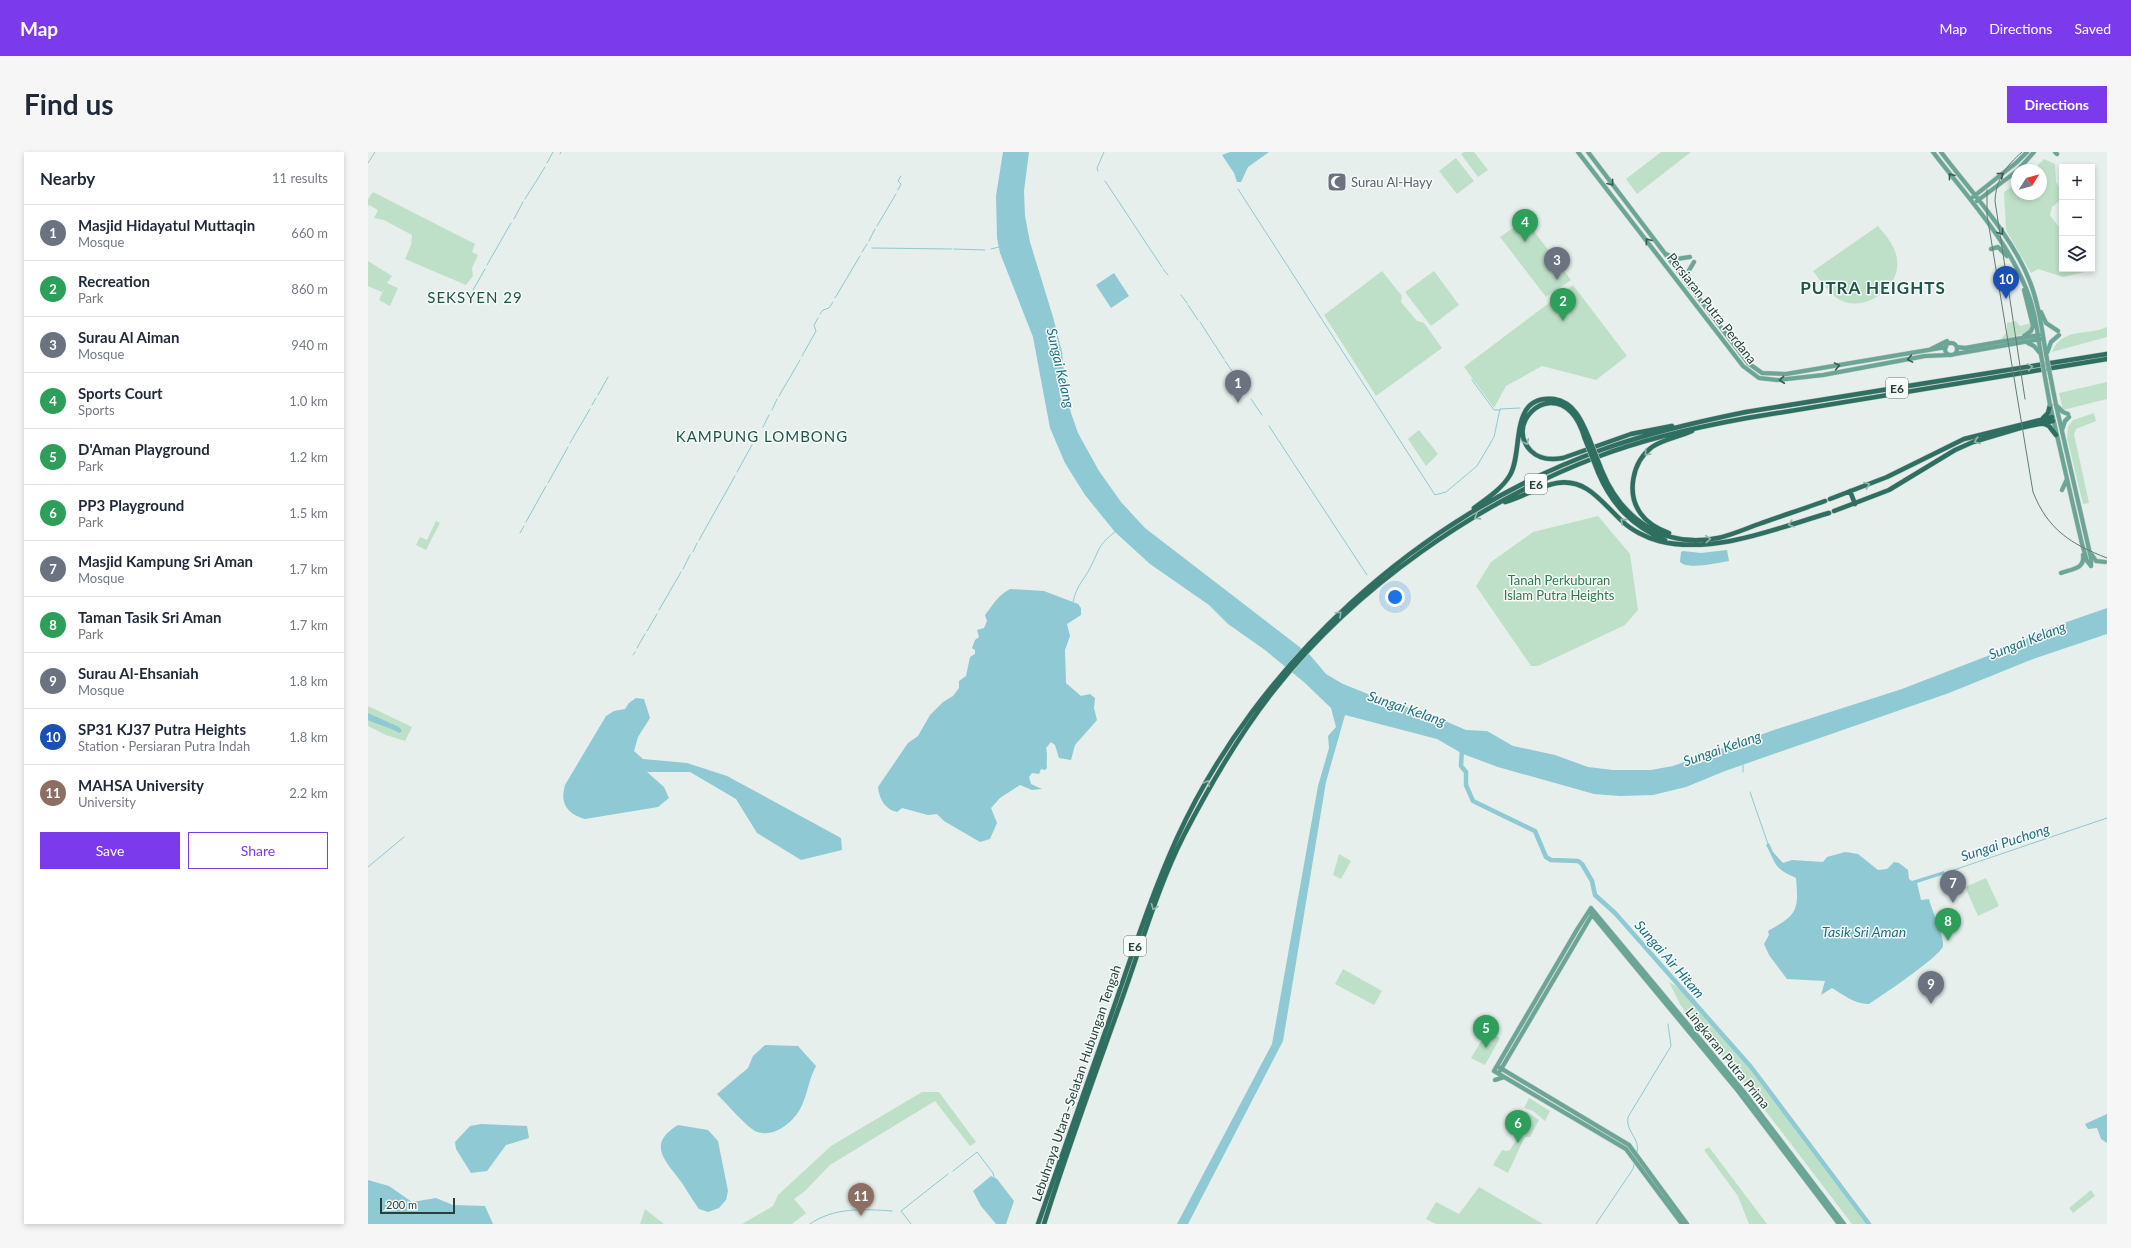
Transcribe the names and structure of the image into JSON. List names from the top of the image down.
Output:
{
  "streets": {
    "highway": ["E6", "Lebuhraya Utara–Selatan Hubungan Tengah"],
    "main road": ["Persiaran Putra Perdana", "Lingkaran Putra Prima"]
  },
  "districts": ["PUTRA HEIGHTS", "SEKSYEN 29", "KAMPUNG LOMBONG"],
  "water": [
    "Sungai Kelang",
    "Sungai Puchong",
    "Tasik Sri Aman",
    "Sungai Air Hitam"
  ],
  "parks": ["Tanah Perkuburan Islam Putra Heights"],
  "places": {
    "mosque": ["Surau Al-Hayy"]
  },
  "scale_bar": "200 m",
  "north": "top right",
  "page": {
    "header": "Map",
    "nav": ["Map", "Directions", "Saved"],
    "buttons": [
      "Directions",
      ["Save", "Share"]
    ],
    "title": "Find us",
    "heading": ["Nearby", "11 results"],
    "map_buttons": ["+", "−"],
    "list": [
      {
        "mark": "1",
        "name": "Masjid Hidayatul Muttaqin",
        "note": "Mosque",
        "value": "660 m"
      },
      {
        "mark": "2",
        "name": "Recreation",
        "note": "Park",
        "value": "860 m"
      },
      {
        "mark": "3",
        "name": "Surau Al Aiman",
        "note": "Mosque",
        "value": "940 m"
      },
      {
        "mark": "4",
        "name": "Sports Court",
        "note": "Sports",
        "value": "1.0 km"
      },
      {
        "mark": "5",
        "name": "D'Aman Playground",
        "note": "Park",
        "value": "1.2 km"
      },
      {
        "mark": "6",
        "name": "PP3 Playground",
        "note": "Park",
        "value": "1.5 km"
      },
      {
        "mark": "7",
        "name": "Masjid Kampung Sri Aman",
        "note": "Mosque",
        "value": "1.7 km"
      },
      {
        "mark": "8",
        "name": "Taman Tasik Sri Aman",
        "note": "Park",
        "value": "1.7 km"
      },
      {
        "mark": "9",
        "name": "Surau Al-Ehsaniah",
        "note": "Mosque",
        "value": "1.8 km"
      },
      {
        "mark": "10",
        "name": "SP31 KJ37 Putra Heights",
        "note": "Station · Persiaran Putra Indah",
        "value": "1.8 km"
      },
      {
        "mark": "11",
        "name": "MAHSA University",
        "note": "University",
        "value": "2.2 km"
      }
    ],
    "pins": [
      "4",
      "3",
      "10",
      "2",
      "1",
      "7",
      "8",
      "9",
      "5",
      "6",
      "11"
    ],
    "scale": "200 m"
  }
}
